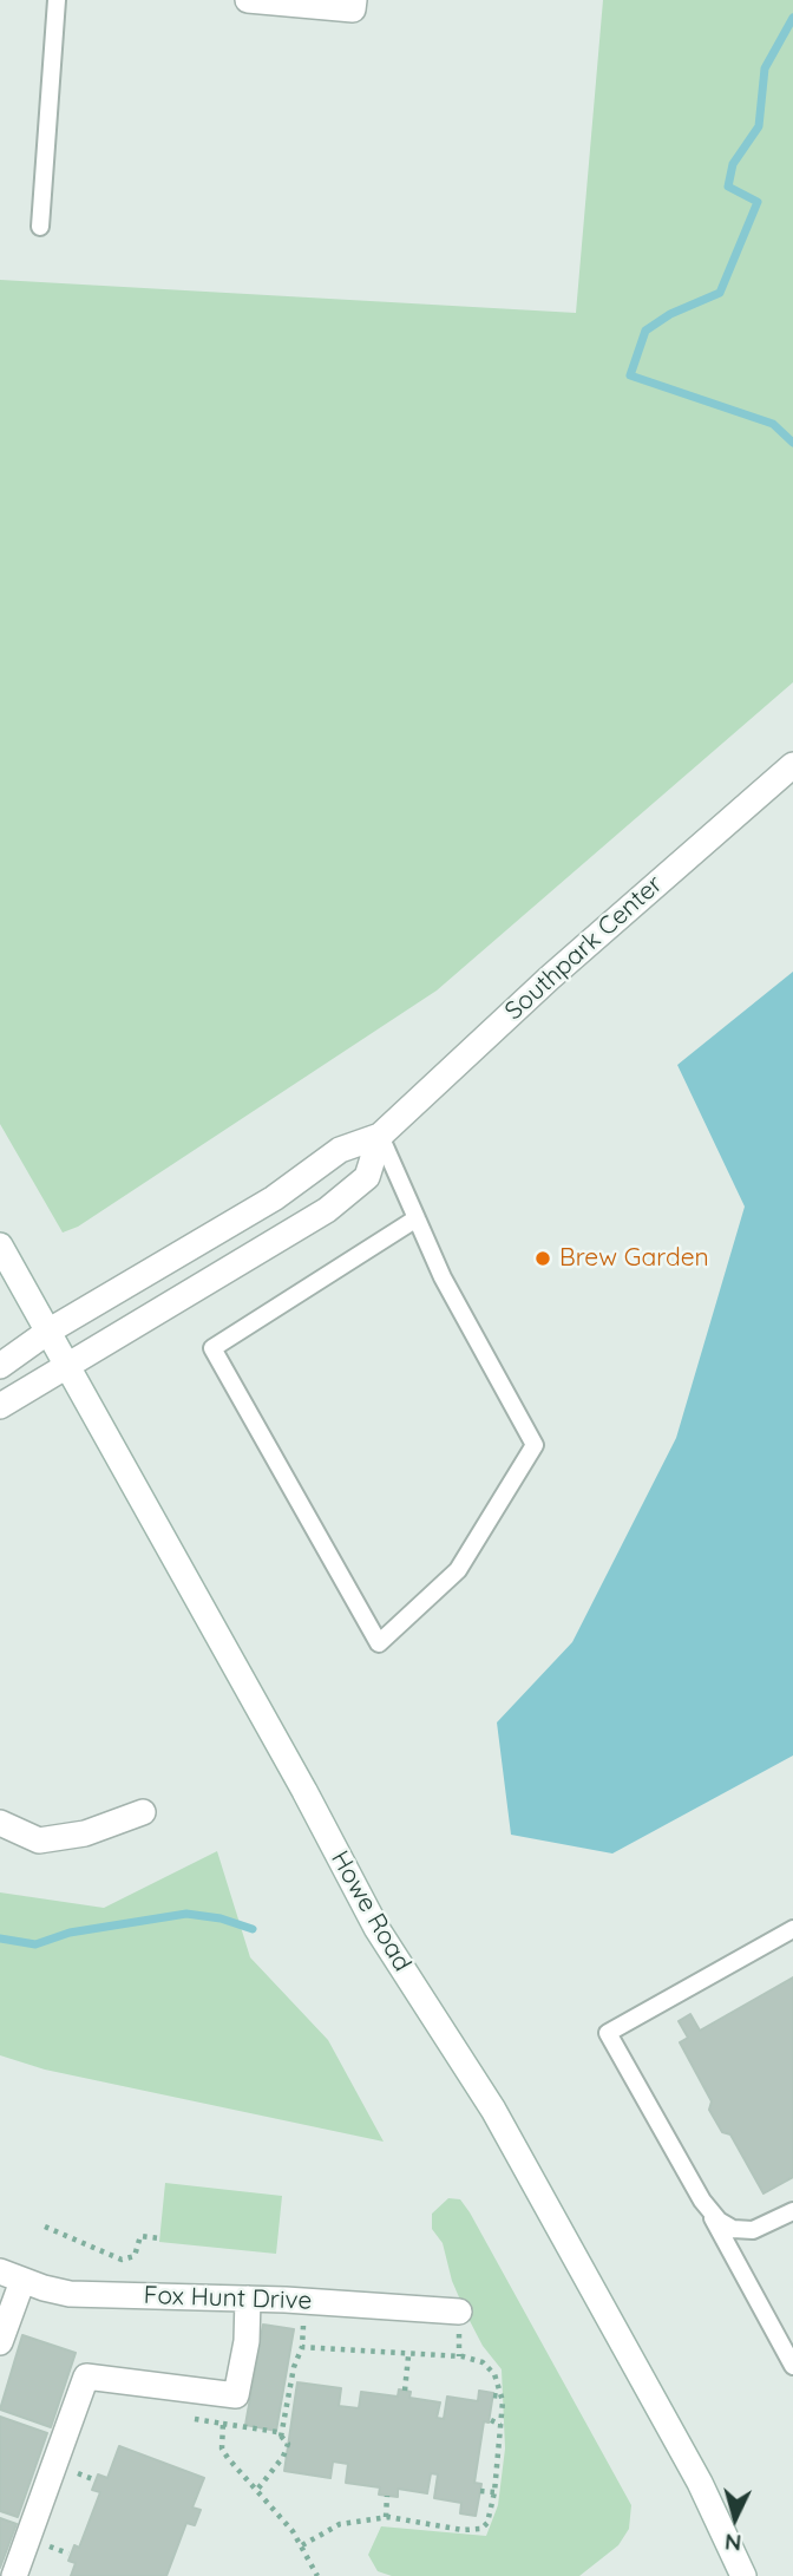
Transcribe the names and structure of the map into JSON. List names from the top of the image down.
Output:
{
  "streets": {
    "street": ["Southpark Center", "Howe Road", "Fox Hunt Drive"]
  },
  "crossings": [
    ["Southpark Center", "Howe Road"]
  ],
  "places": ["Brew Garden"],
  "north": "bottom"
}
